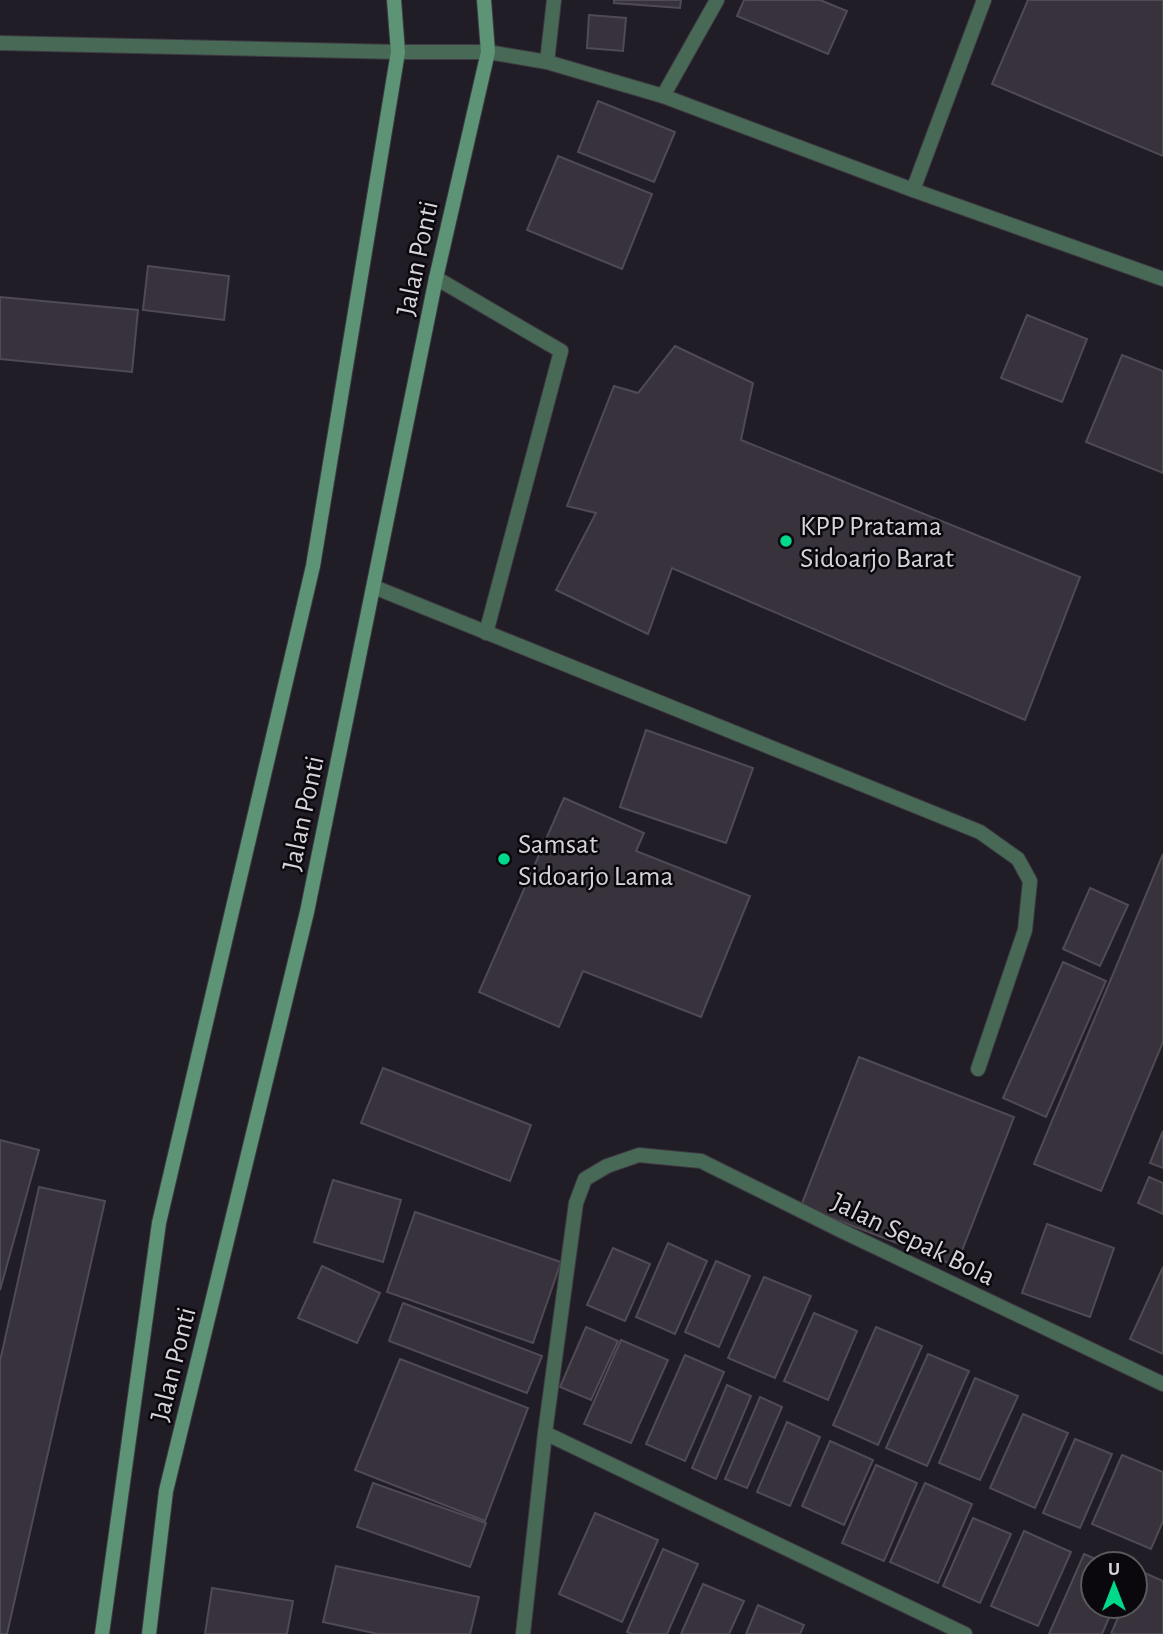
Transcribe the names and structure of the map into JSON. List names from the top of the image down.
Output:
{
  "streets": {
    "main road": ["Jalan Ponti"],
    "street": ["Jalan Sepak Bola"]
  },
  "places": ["KPP Pratama Sidoarjo Barat", "Samsat Sidoarjo Lama"],
  "north": "top"
}
